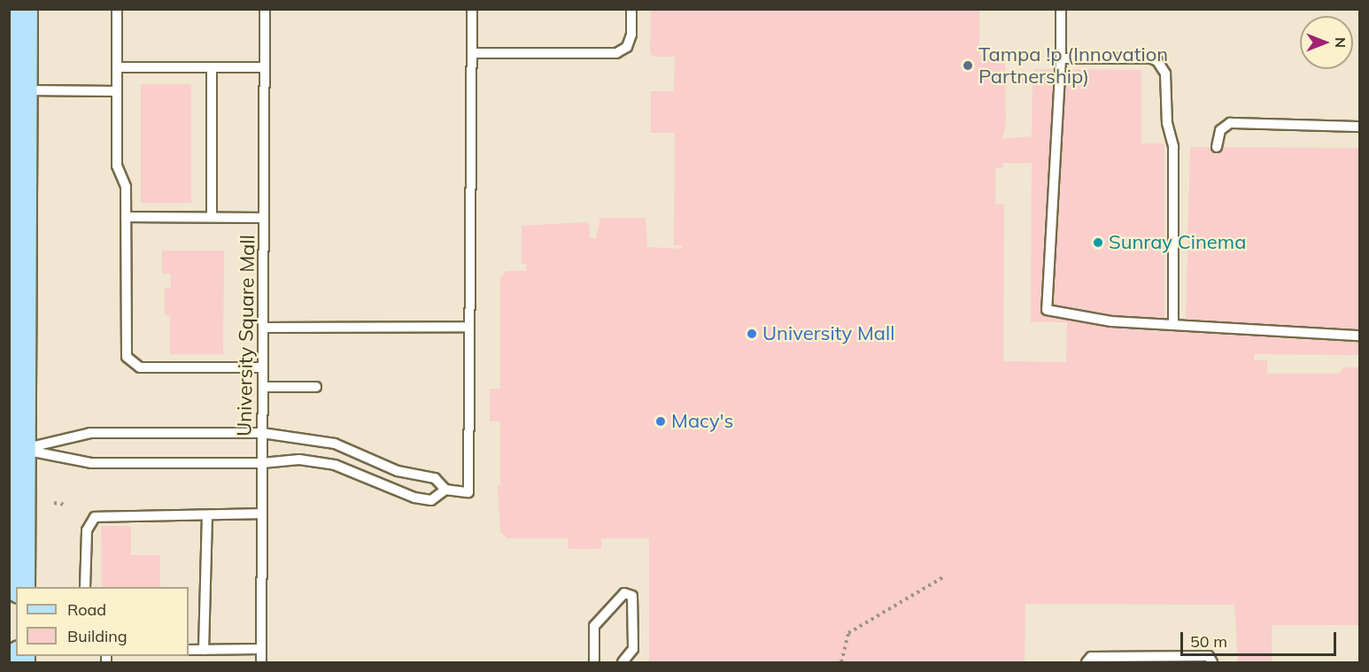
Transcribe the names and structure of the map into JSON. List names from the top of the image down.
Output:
{
  "streets": {
    "lane": ["University Square Mall"]
  },
  "places": [
    "Tampa !p (Innovation Partnership)",
    "Sunray Cinema",
    "University Mall",
    "Macy's"
  ],
  "legend": ["Road", "Building"],
  "scale_bar": "50 m",
  "north": "right"
}
